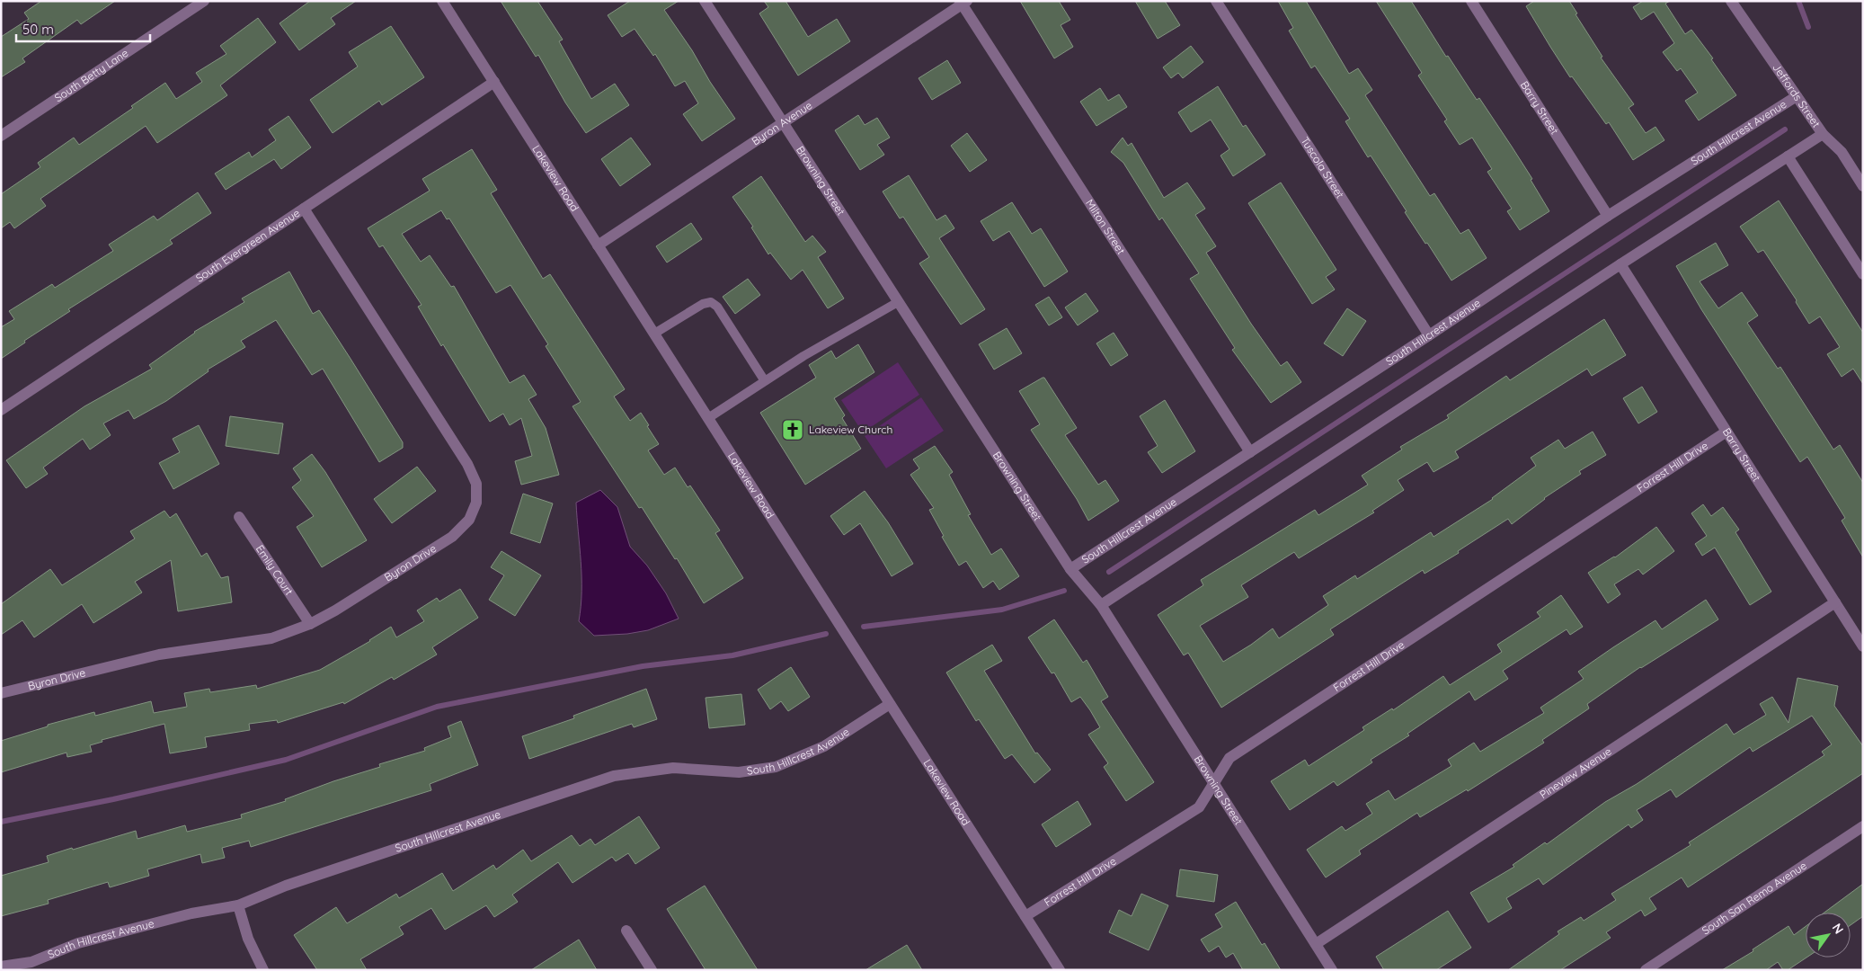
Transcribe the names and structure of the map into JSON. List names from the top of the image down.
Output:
{
  "streets": {
    "street": [
      "South Betty Lane",
      "Jeffords Street",
      "Barry Street",
      "Byron Avenue",
      "South Hillcrest Avenue",
      "Tuscola Street",
      "Lakeview Road",
      "Browning Street",
      "Milton Street",
      "South Evergreen Avenue",
      "Forrest Hill Drive",
      "Byron Drive",
      "Emily Court",
      "Pineview Avenue",
      "South San Remo Avenue"
    ]
  },
  "crossings": [
    ["Jeffords Street", "South Hillcrest Avenue"],
    ["Barry Street", "South Hillcrest Avenue"],
    ["Barry Street", "Forrest Hill Drive"],
    ["Barry Street", "Pineview Avenue"],
    ["Byron Avenue", "Lakeview Road"],
    ["Byron Avenue", "Browning Street"],
    ["Byron Avenue", "Milton Street"],
    ["South Hillcrest Avenue", "Tuscola Street"],
    ["South Hillcrest Avenue", "Lakeview Road"],
    ["South Hillcrest Avenue", "Browning Street"],
    ["South Hillcrest Avenue", "Milton Street"],
    ["Lakeview Road", "South Evergreen Avenue"],
    ["Lakeview Road", "Forrest Hill Drive"],
    ["Browning Street", "Forrest Hill Drive"],
    ["Browning Street", "Pineview Avenue"],
    ["South Evergreen Avenue", "Byron Drive"],
    ["Byron Drive", "Emily Court"]
  ],
  "places": {
    "church": ["Lakeview Church"]
  },
  "scale_bar": "50 m",
  "north": "top right"
}
